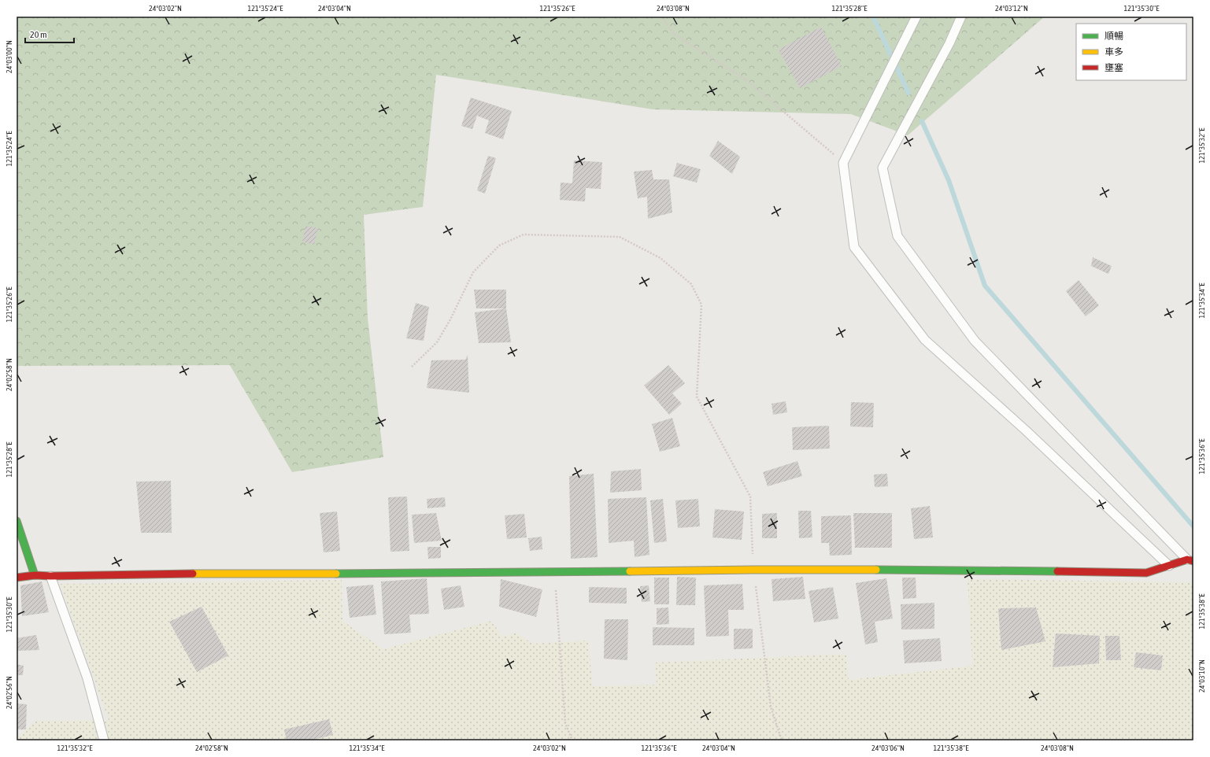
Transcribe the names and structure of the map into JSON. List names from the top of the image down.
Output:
{
  "legend": ["順暢", "車多", "壅塞"],
  "scale_bar": "20 m",
  "coordinates": [
    "24°03'02\"N",
    "121°35'24\"E",
    "24°03'04\"N",
    "121°35'26\"E",
    "24°03'08\"N",
    "121°35'28\"E",
    "24°03'12\"N",
    "121°35'30\"E",
    "24°03'00\"N",
    "121°35'32\"E",
    "121°35'34\"E",
    "24°02'58\"N",
    "121°35'36\"E",
    "121°35'38\"E",
    "24°03'10\"N",
    "24°02'56\"N",
    "24°03'06\"N"
  ]
}
